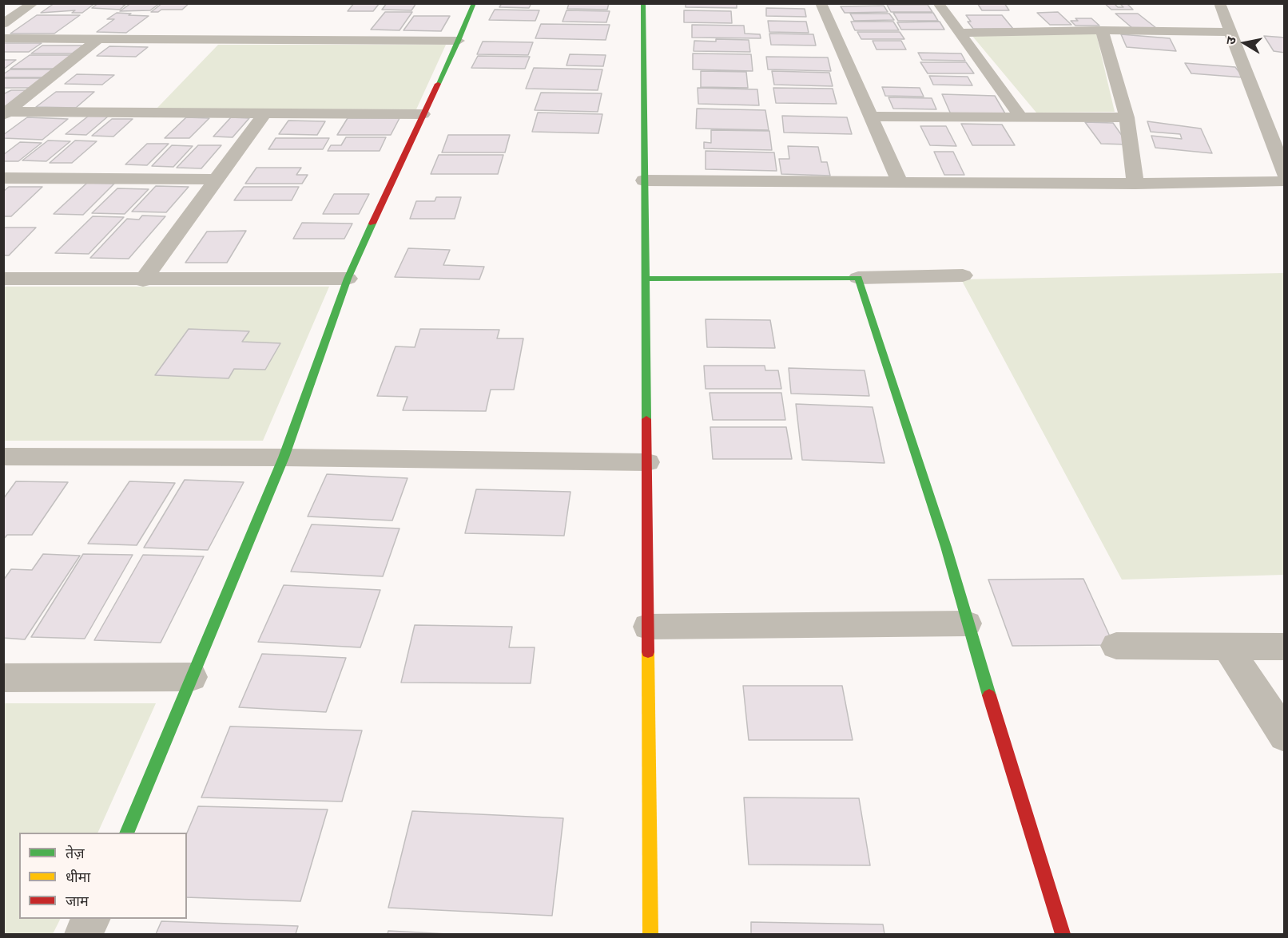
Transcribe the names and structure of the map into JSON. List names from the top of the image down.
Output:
{
  "legend": ["तेज़", "धीमा", "जाम"],
  "north": "left"
}
